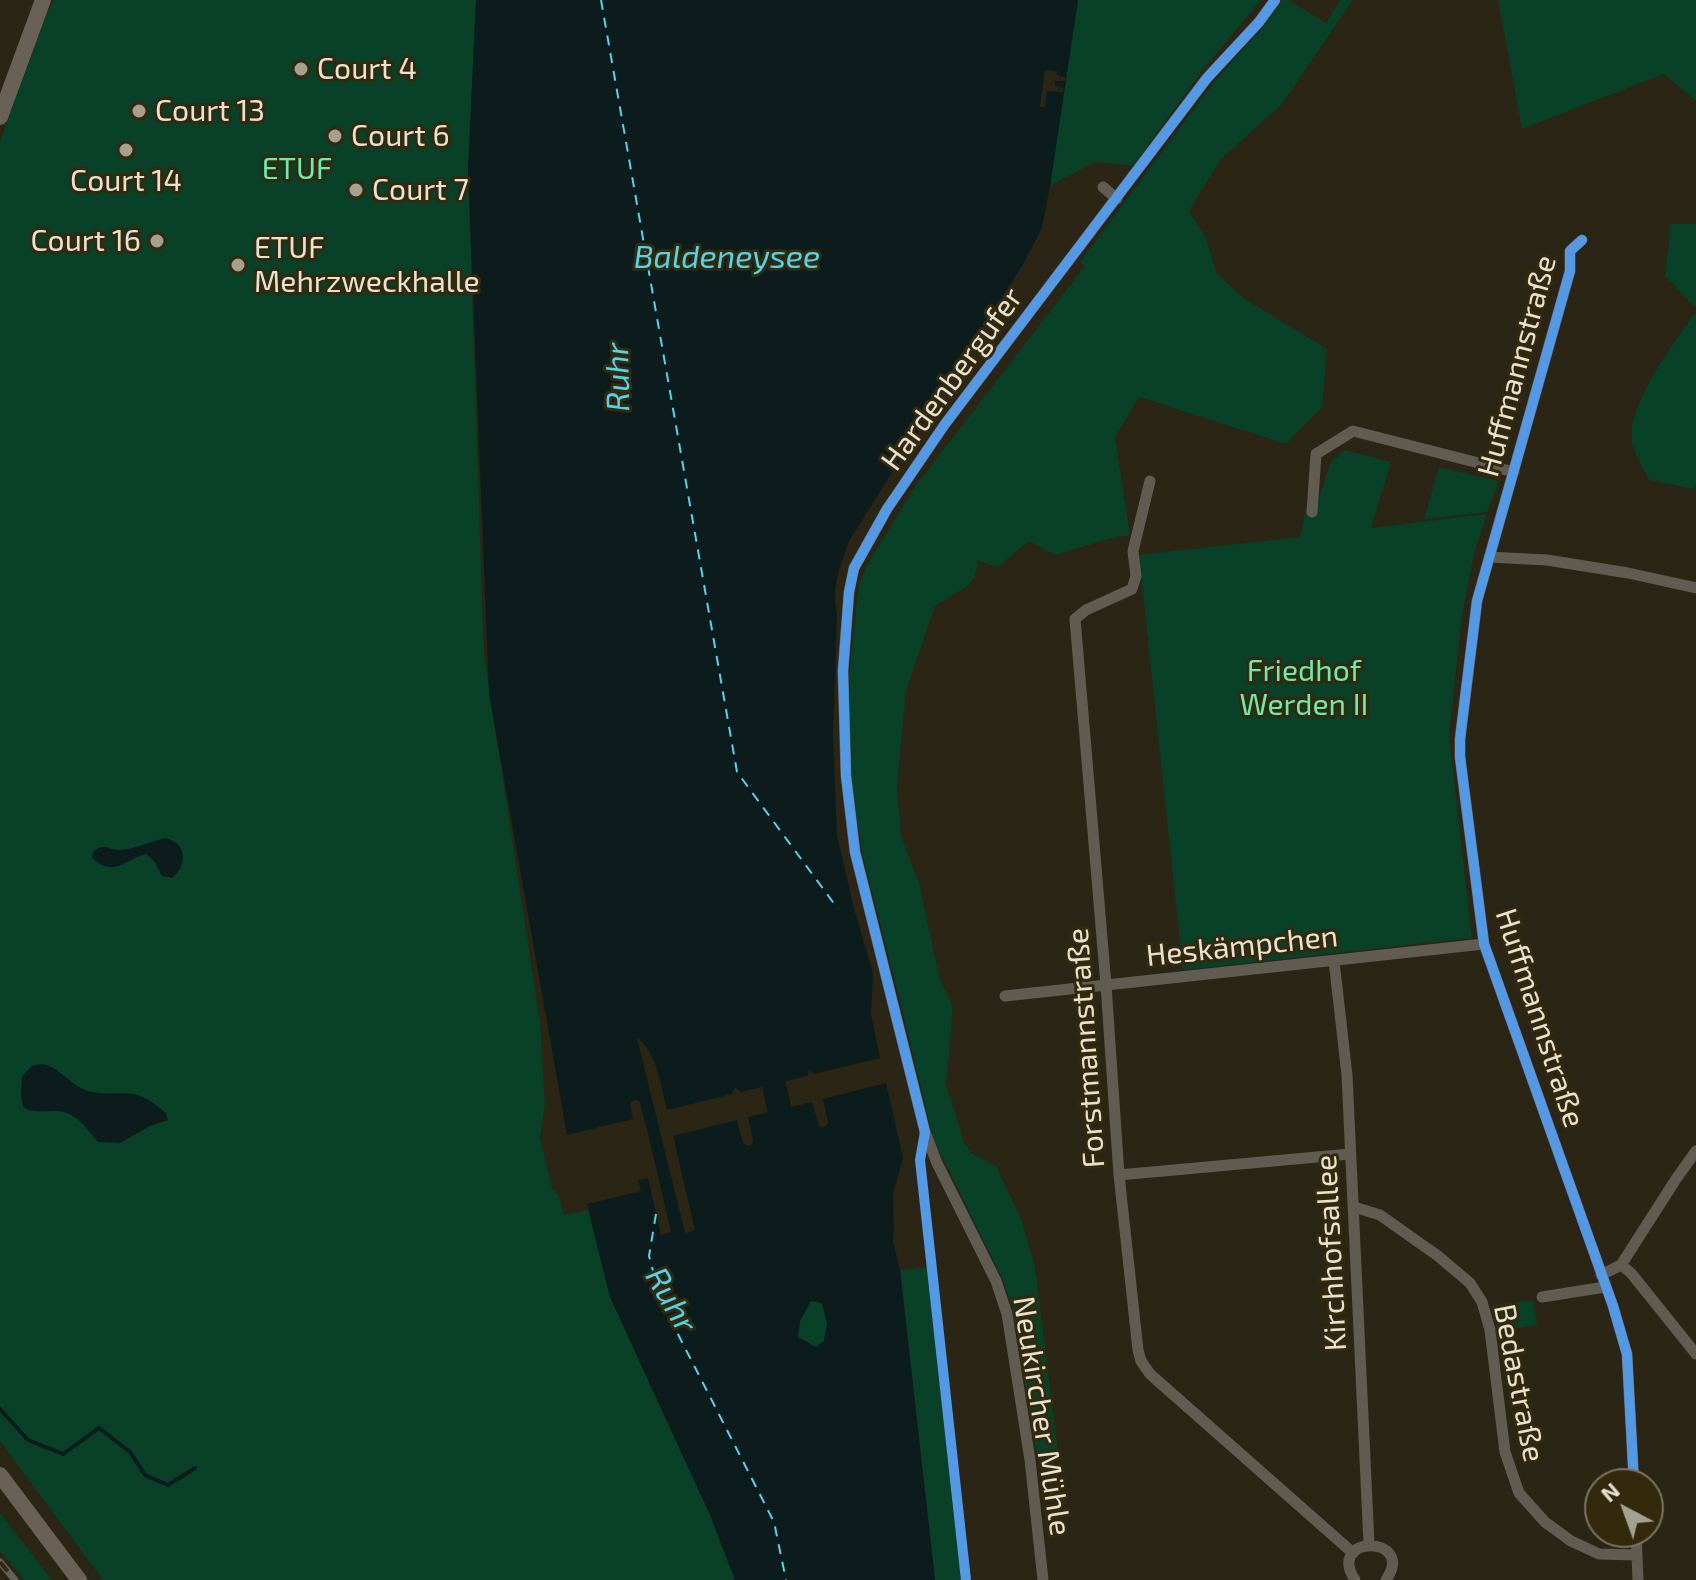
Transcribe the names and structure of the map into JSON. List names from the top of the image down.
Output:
{
  "streets": {
    "street": [
      "Huffmannstraße",
      "Hardenbergufer",
      "Heskämpchen",
      "Forstmannstraße",
      "Kirchhofsallee",
      "Bedastraße",
      "Neukircher Mühle"
    ]
  },
  "crossings": [
    ["Huffmannstraße", "Heskämpchen"],
    ["Hardenbergufer", "Neukircher Mühle"],
    ["Heskämpchen", "Forstmannstraße"],
    ["Heskämpchen", "Kirchhofsallee"],
    ["Kirchhofsallee", "Bedastraße"]
  ],
  "water": ["Baldeneysee", "Ruhr"],
  "parks": ["ETUF", "Friedhof Werden II"],
  "places": [
    "Court 4",
    "Court 13",
    "Court 6",
    "Court 14",
    "Court 7",
    "Court 16",
    "ETUF Mehrzweckhalle"
  ],
  "north": "top left"
}
